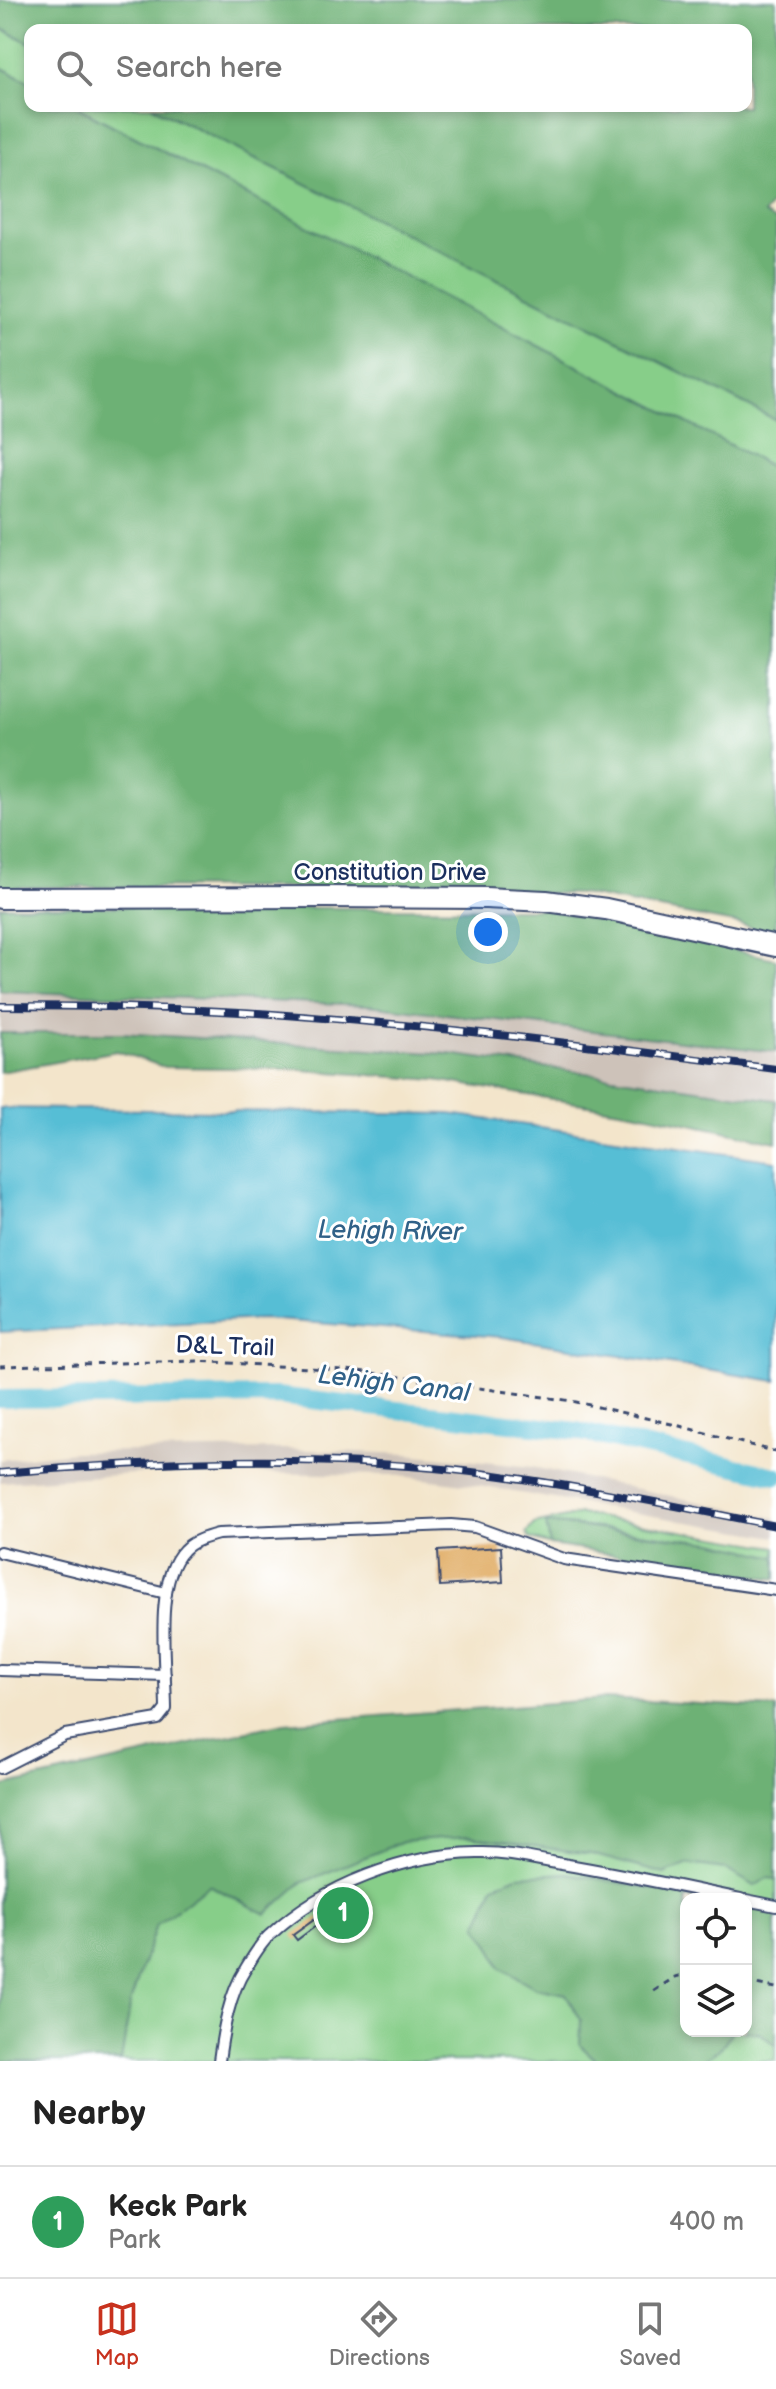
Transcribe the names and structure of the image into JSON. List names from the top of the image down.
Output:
{
  "streets": {
    "street": ["Constitution Drive"],
    "path": ["D&L Trail"]
  },
  "water": ["Lehigh River", "Lehigh Canal"],
  "page": {
    "search": "Search here",
    "pins": "1",
    "heading": "Nearby",
    "list": [
      {
        "mark": "1",
        "name": "Keck Park",
        "note": "Park",
        "value": "400 m"
      }
    ],
    "nav": ["Map", "Directions", "Saved"]
  }
}
